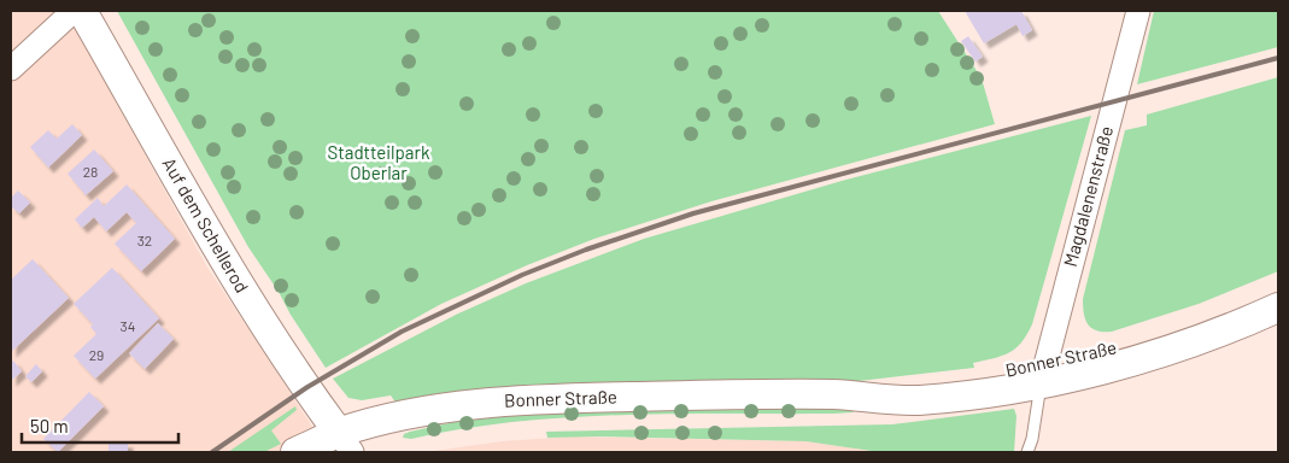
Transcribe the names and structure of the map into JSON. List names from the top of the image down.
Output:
{
  "streets": {
    "street": ["Magdalenenstraße", "Auf dem Schellerod", "Bonner Straße"]
  },
  "crossings": [
    ["Magdalenenstraße", "Bonner Straße"],
    ["Auf dem Schellerod", "Bonner Straße"]
  ],
  "parks": ["Stadtteilpark Oberlar"],
  "house_numbers": [
    "28",
    "32",
    "34",
    "29"
  ],
  "scale_bar": "50 m"
}
